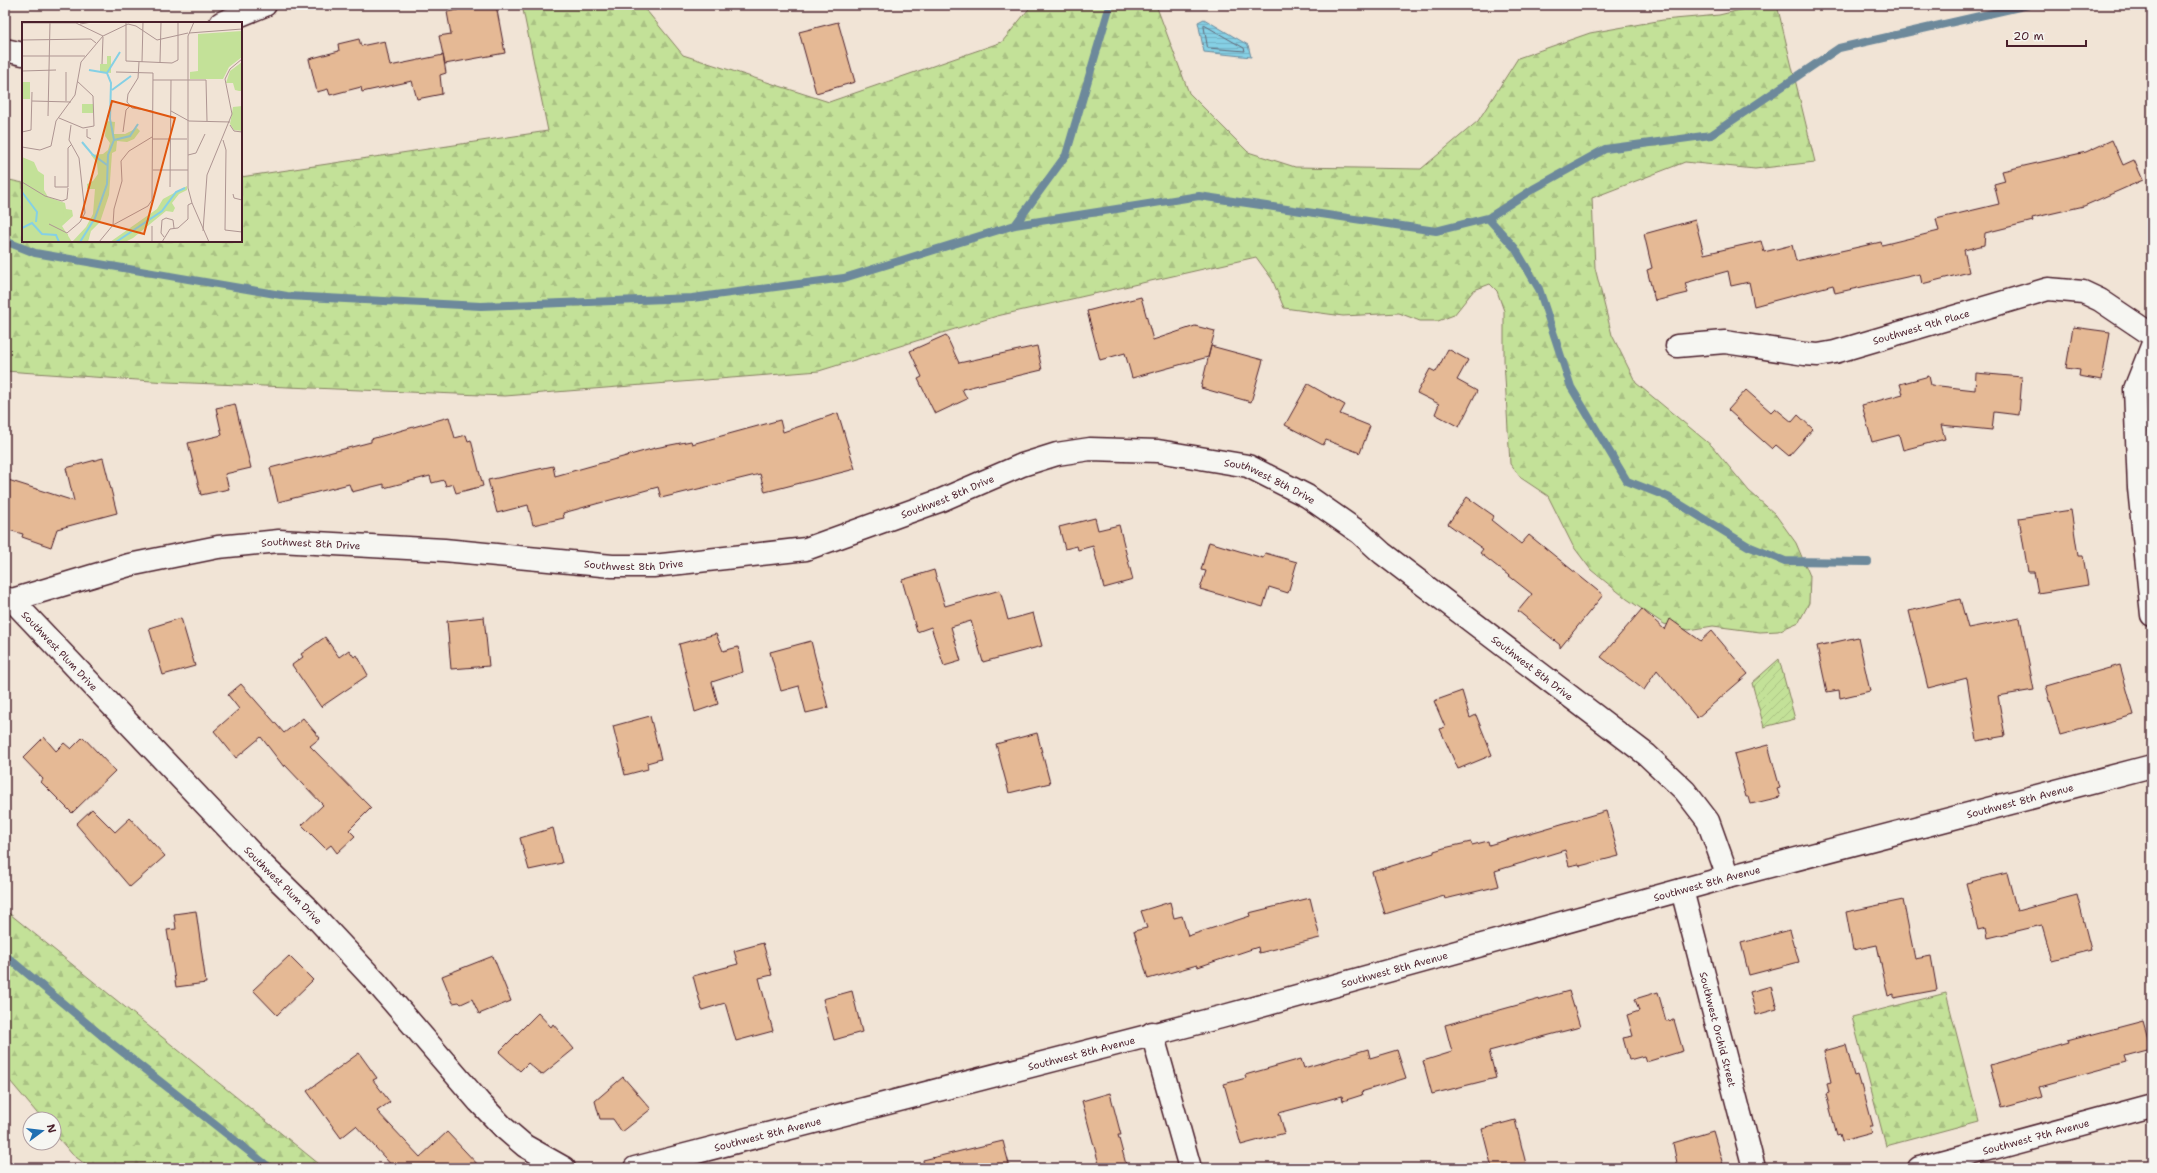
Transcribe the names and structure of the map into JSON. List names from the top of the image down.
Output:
{
  "streets": {
    "street": [
      "Southwest 9th Place",
      "Southwest 8th Drive",
      "Southwest Plum Drive",
      "Southwest 8th Avenue",
      "Southwest Orchid Street",
      "Southwest 7th Avenue"
    ]
  },
  "crossings": [
    ["Southwest 8th Drive", "Southwest Plum Drive"],
    ["Southwest 8th Drive", "Southwest 8th Avenue"],
    ["Southwest 8th Avenue", "Southwest Orchid Street"]
  ],
  "scale_bar": "20 m",
  "north": "right"
}
